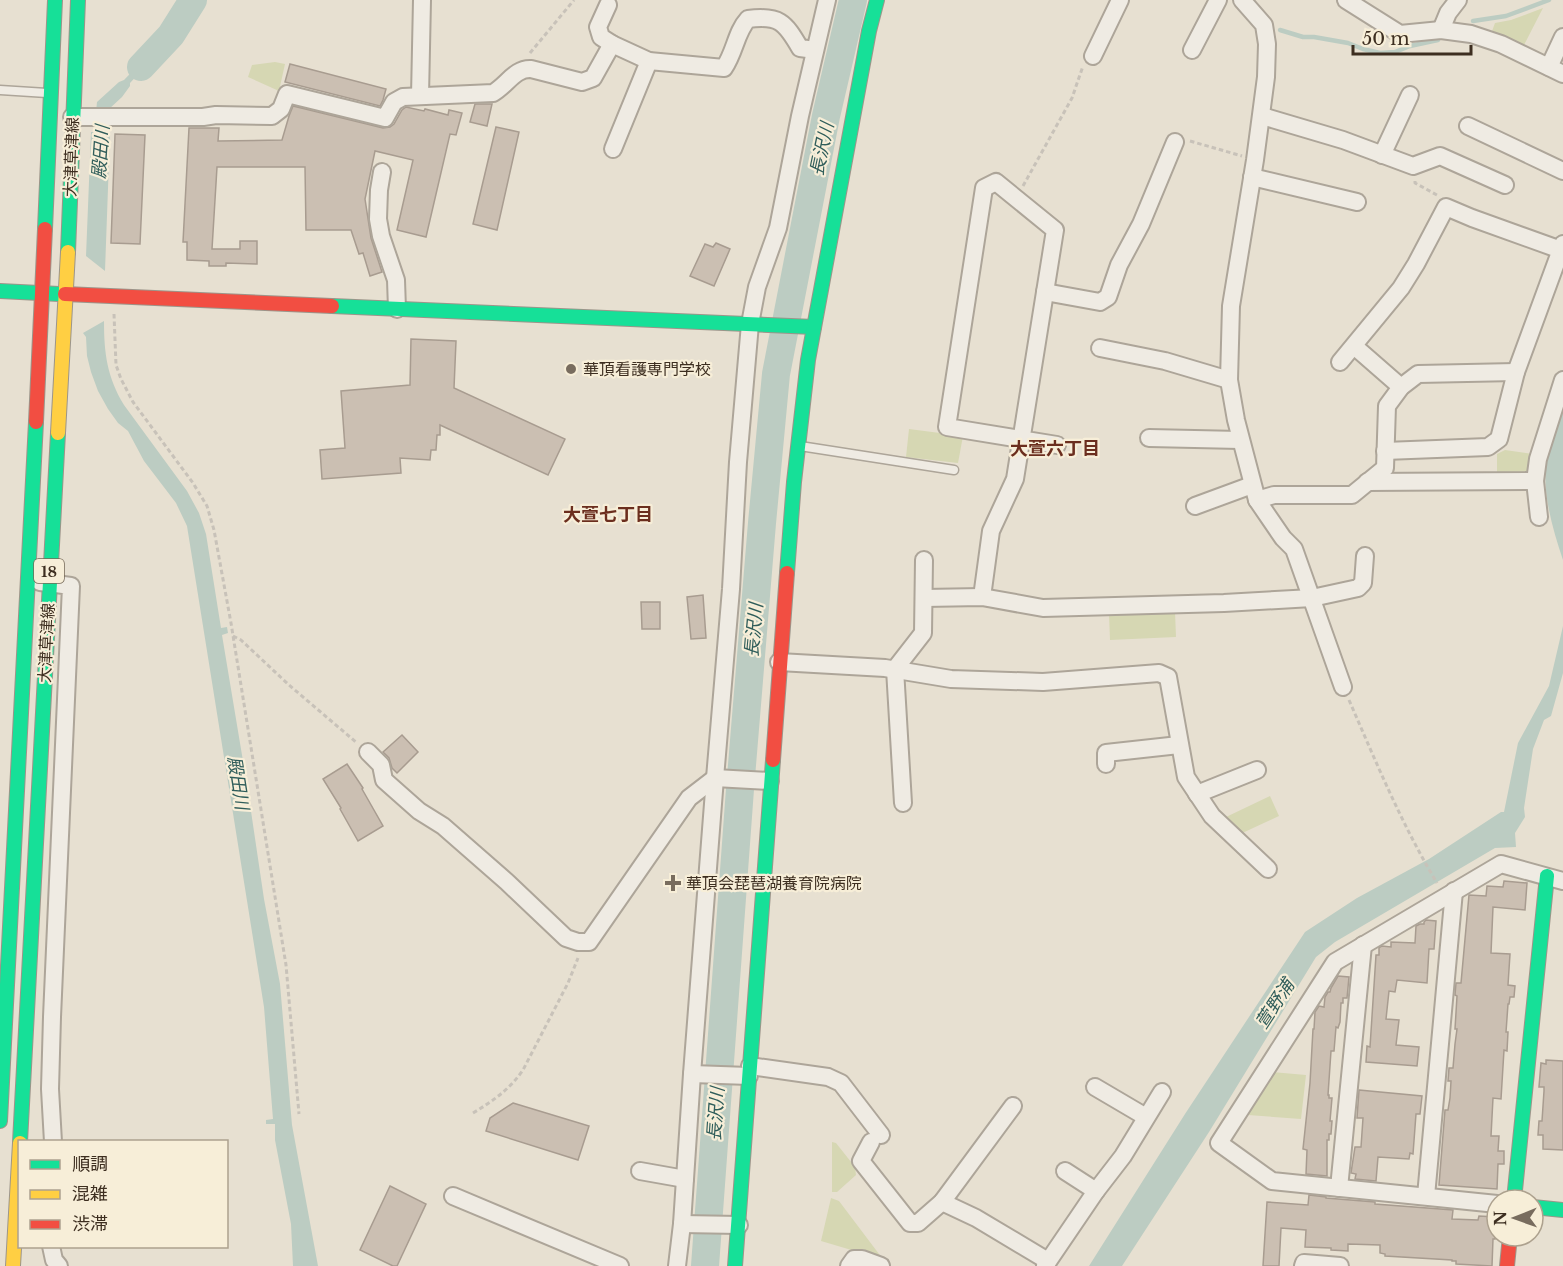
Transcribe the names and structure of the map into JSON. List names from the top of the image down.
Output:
{
  "streets": {
    "main road": ["大津草津線", "18"]
  },
  "districts": ["大萱六丁目", "大萱七丁目"],
  "water": ["長沢川", "殿田川", "萱野浦"],
  "places": {
    "other": ["華頂看護専門学校"],
    "health": ["華頂会琵琶湖養育院病院"]
  },
  "legend": ["順調", "混雑", "渋滞"],
  "scale_bar": "50 m",
  "north": "left"
}
